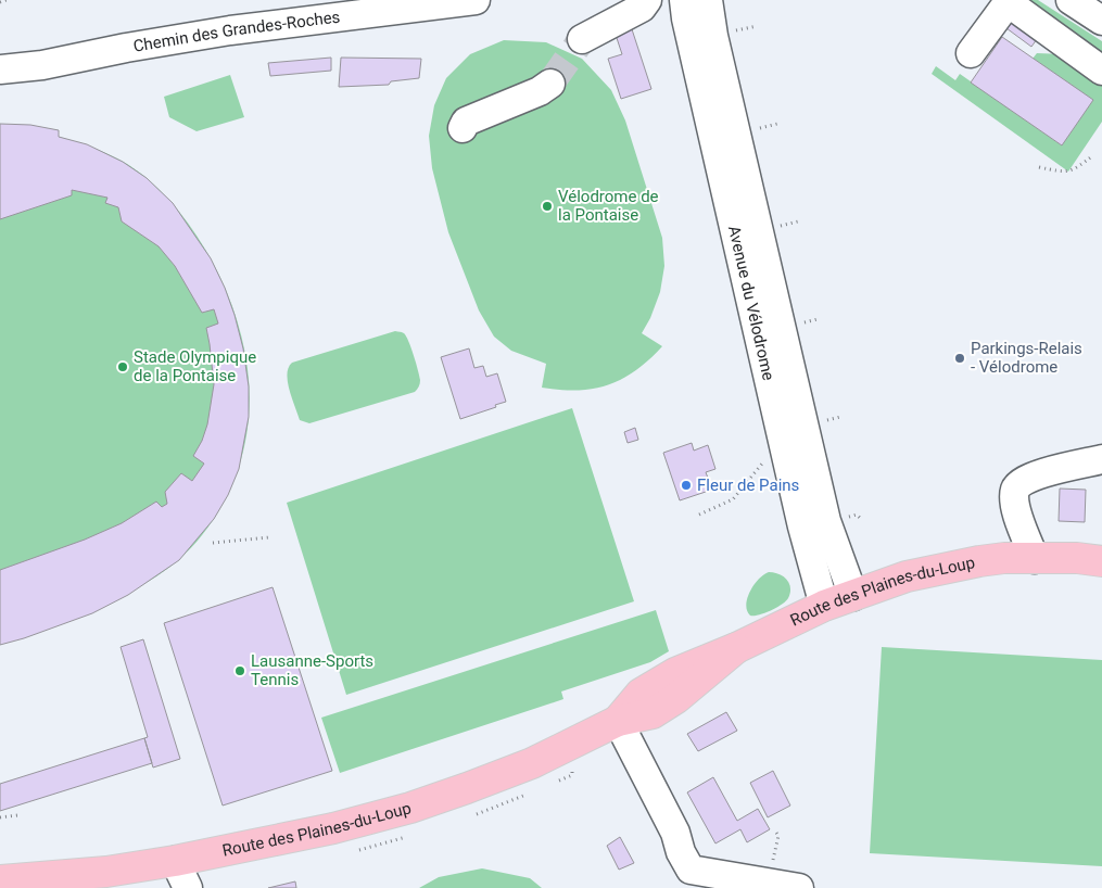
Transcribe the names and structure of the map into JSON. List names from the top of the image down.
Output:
{
  "streets": {
    "main road": ["Route des Plaines-du-Loup"],
    "street": ["Chemin des Grandes-Roches", "Avenue du Vélodrome"]
  },
  "crossings": [
    ["Avenue du Vélodrome", "Route des Plaines-du-Loup"]
  ],
  "places": [
    "Vélodrome de la Pontaise",
    "Parkings-Relais - Vélodrome",
    "Stade Olympique de la Pontaise",
    "Fleur de Pains",
    "Lausanne-Sports Tennis"
  ]
}
